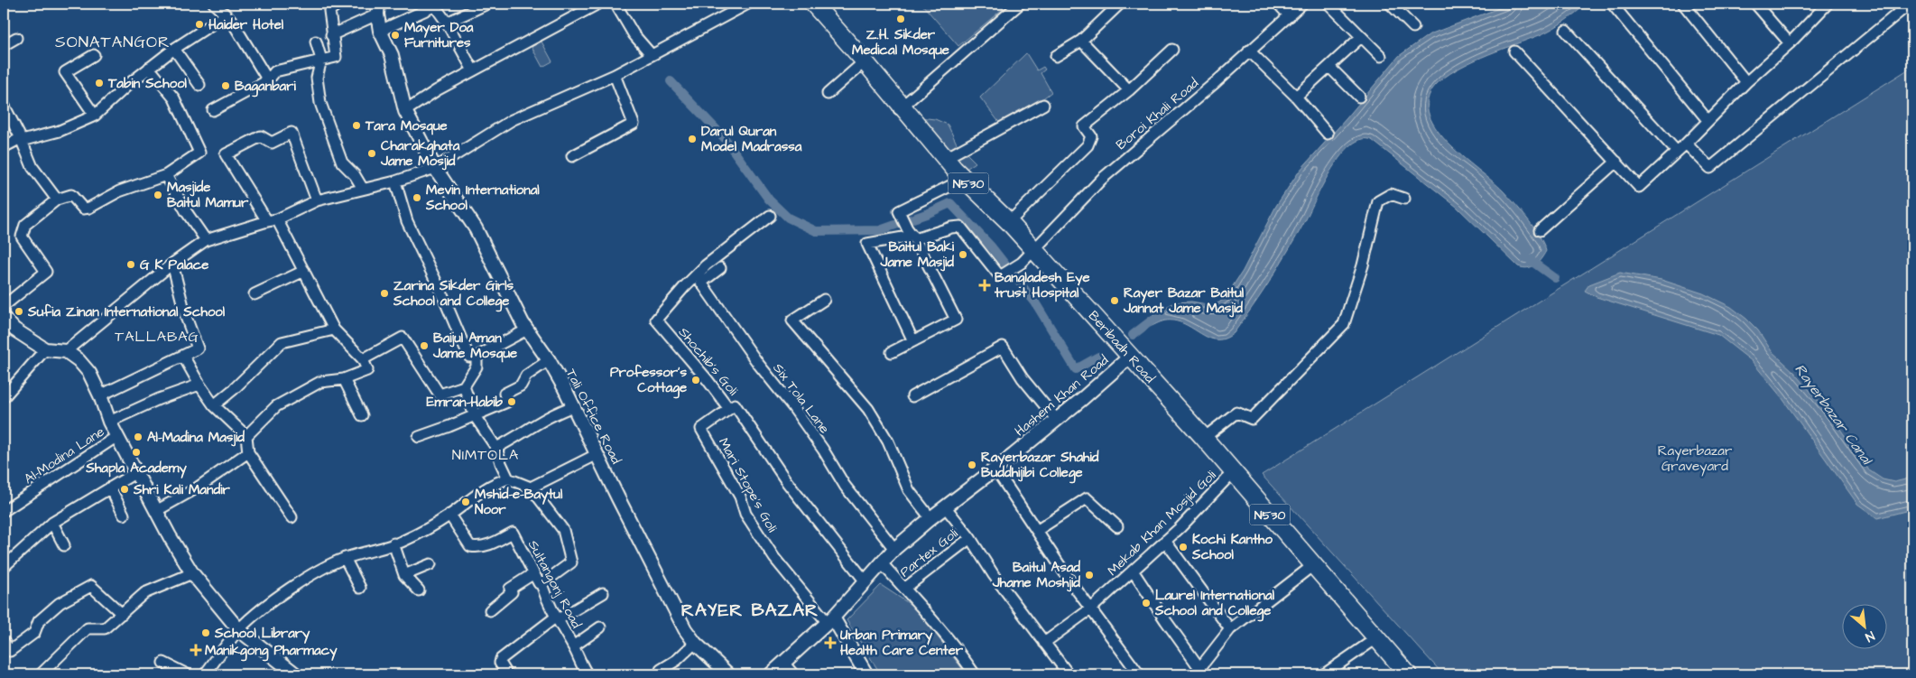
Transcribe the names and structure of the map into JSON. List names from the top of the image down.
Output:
{
  "streets": {
    "highway": ["N530", "Beribadh Road"],
    "street": [
      "Boroi Khali Road",
      "Shochib's Goli",
      "Hashem Khan Road",
      "Six Tola Lane",
      "Tali Office Road",
      "Al-Modina Lane",
      "Mari Stope's Goli",
      "Mekab Khan Mosjid Goli",
      "Partex Goli",
      "Sultangonj Road"
    ]
  },
  "crossings": [
    ["Boroi Khali Road", "Beribadh Road"],
    ["Beribadh Road", "Hashem Khan Road"],
    ["Beribadh Road", "Mekab Khan Mosjid Goli"],
    ["Shochib's Goli", "Hashem Khan Road"],
    ["Shochib's Goli", "Mari Stope's Goli"],
    ["Hashem Khan Road", "Six Tola Lane"],
    ["Hashem Khan Road", "Mari Stope's Goli"],
    ["Hashem Khan Road", "Partex Goli"]
  ],
  "districts": [
    "SONATANGOR",
    "TALLABAG",
    "NIMTOLA",
    "RAYER BAZAR"
  ],
  "water": ["Rayerbazar Canal"],
  "parks": ["Rayerbazar Graveyard"],
  "places": {
    "other": [
      "Z.H. Sikder Medical Mosque",
      "Haider Hotel",
      "Mayer Doa Furnitures",
      "Tabin School",
      "Baganbari",
      "Tara Mosque",
      "Darul Quran Model Madrassa",
      "Charakghata Jame Mosjid",
      "Masjide Baitul Mamur",
      "Mevin International School",
      "Baitul Baki Jame Masjid",
      "G K Palace",
      "Zarina Sikder Girls School and College",
      "Rayer Bazar Baitul Jannat Jame Masjid",
      "Sufia Zinan International School",
      "Baijul Aman Jame Mosque",
      "Professor's Cottage",
      "Emran-Habib",
      "Al-Madina Masjid",
      "Shapla Academy",
      "Rayerbazar Shahid Buddhijibi College",
      "Shri Kali Mandir",
      "Mshid-e-Baytul Noor",
      "Kochi Kantho School",
      "Baitul Asad Jhame Moshjid",
      "Laurel International School and College",
      "School Library"
    ],
    "health": ["Bangladesh Eye trust Hospital", "Urban Primary Health Care Center", "Manikgong Pharmacy"]
  },
  "north": "bottom right"
}
